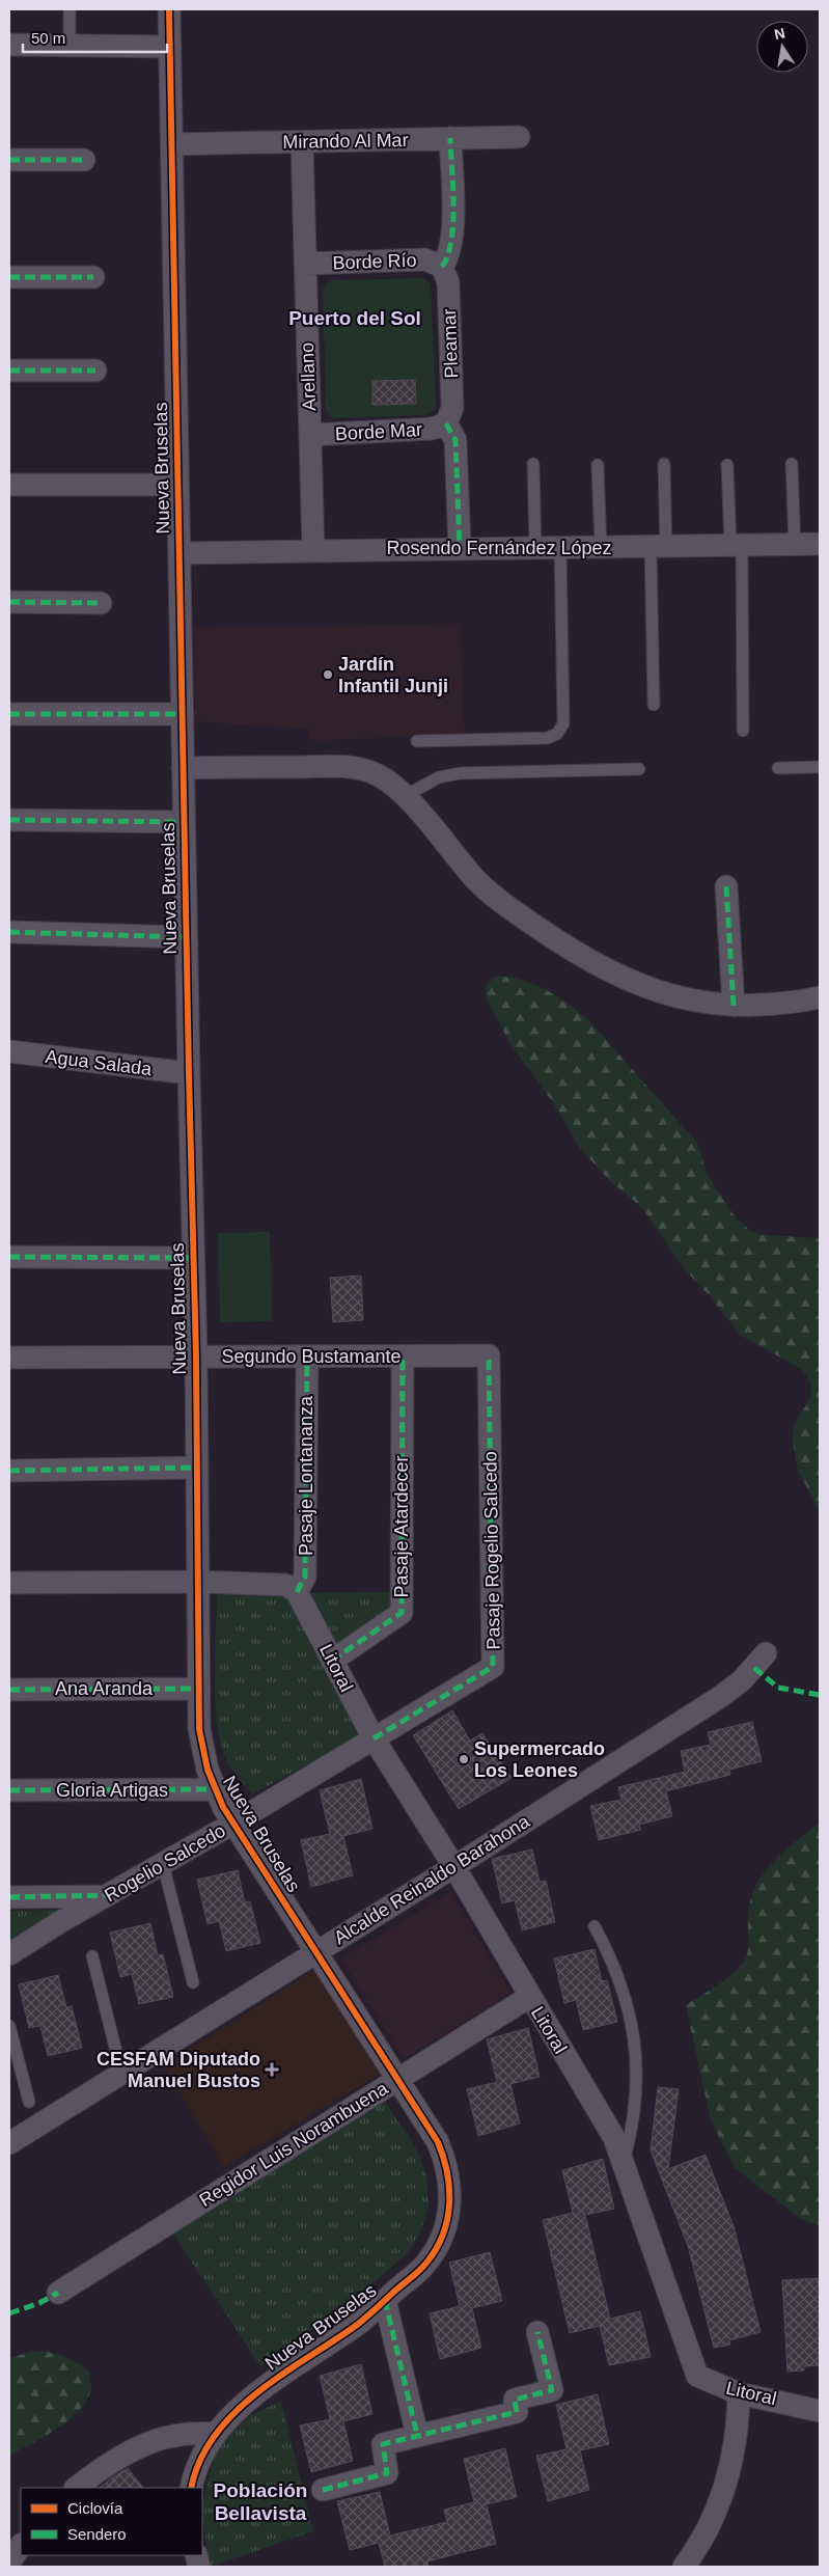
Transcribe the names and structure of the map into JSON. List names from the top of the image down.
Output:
{
  "streets": {
    "street": [
      "Mirando Al Mar",
      "Borde Río",
      "Pleamar",
      "Arellano",
      "Borde Mar",
      "Nueva Bruselas",
      "Rosendo Fernández López",
      "Agua Salada",
      "Segundo Bustamante",
      "Pasaje Lontananza",
      "Pasaje Atardecer",
      "Pasaje Rogelio Salcedo",
      "Litoral",
      "Ana Aranda",
      "Gloria Artigas",
      "Rogelio Salcedo",
      "Alcalde Reinaldo Barahona",
      "Regidor Luis Norambuena"
    ]
  },
  "crossings": [
    ["Mirando Al Mar", "Arellano"],
    ["Mirando Al Mar", "Nueva Bruselas"],
    ["Borde Río", "Pleamar"],
    ["Borde Río", "Arellano"],
    ["Pleamar", "Borde Mar"],
    ["Arellano", "Borde Mar"],
    ["Arellano", "Rosendo Fernández López"],
    ["Nueva Bruselas", "Rosendo Fernández López"],
    ["Nueva Bruselas", "Agua Salada"],
    ["Nueva Bruselas", "Segundo Bustamante"],
    ["Nueva Bruselas", "Ana Aranda"],
    ["Nueva Bruselas", "Gloria Artigas"],
    ["Nueva Bruselas", "Rogelio Salcedo"],
    ["Nueva Bruselas", "Alcalde Reinaldo Barahona"],
    ["Nueva Bruselas", "Regidor Luis Norambuena"],
    ["Segundo Bustamante", "Pasaje Lontananza"],
    ["Segundo Bustamante", "Pasaje Atardecer"],
    ["Segundo Bustamante", "Pasaje Rogelio Salcedo"],
    ["Pasaje Lontananza", "Litoral"],
    ["Pasaje Atardecer", "Litoral"],
    ["Pasaje Rogelio Salcedo", "Litoral"],
    ["Pasaje Rogelio Salcedo", "Rogelio Salcedo"],
    ["Litoral", "Rogelio Salcedo"],
    ["Litoral", "Alcalde Reinaldo Barahona"],
    ["Litoral", "Regidor Luis Norambuena"]
  ],
  "districts": ["Puerto del Sol", "Población Bellavista"],
  "places": {
    "other": ["Jardín Infantil Junji", "Supermercado Los Leones"],
    "health": ["CESFAM Diputado Manuel Bustos"]
  },
  "legend": ["Ciclovía", "Sendero"],
  "scale_bar": "50 m",
  "north": "top"
}
